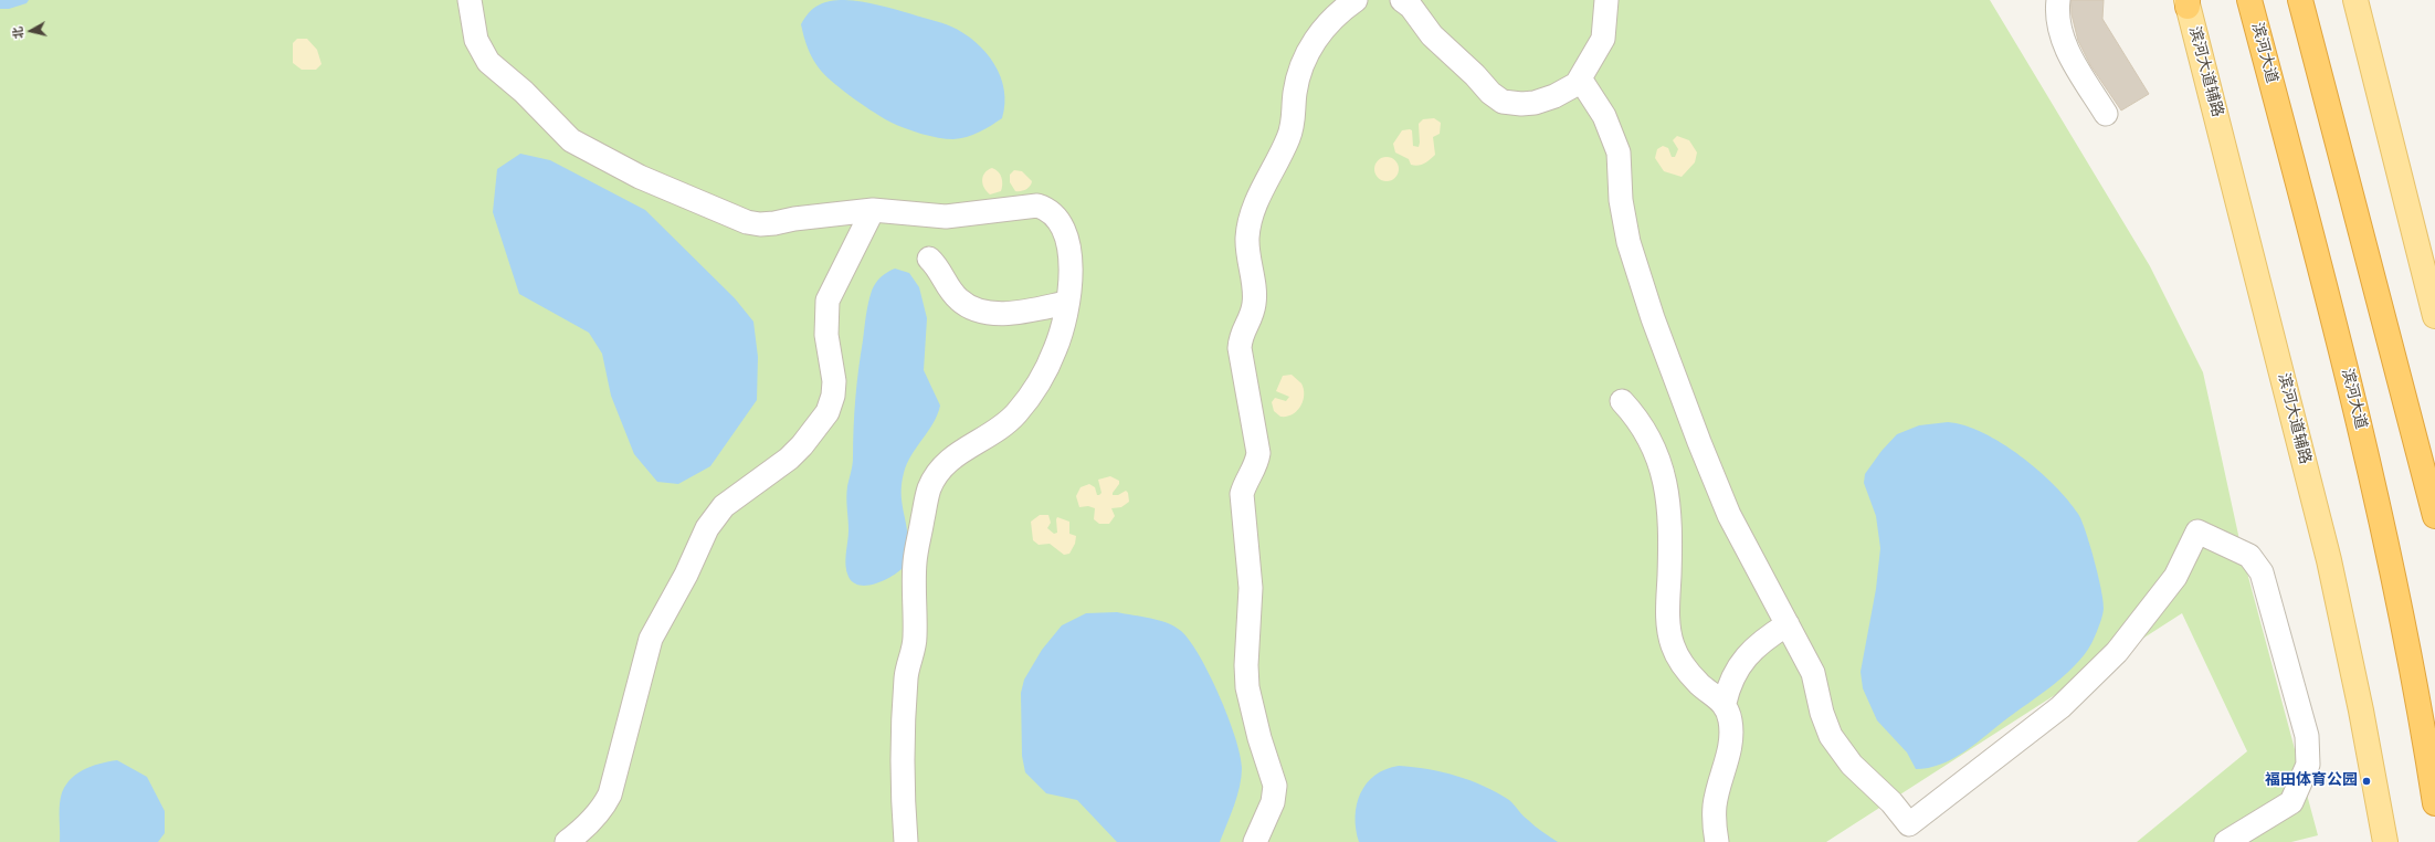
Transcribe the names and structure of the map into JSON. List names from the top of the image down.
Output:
{
  "streets": {
    "highway": ["滨河大道"],
    "main road": ["滨河大道辅路"]
  },
  "places": ["福田体育公园"],
  "north": "left"
}
